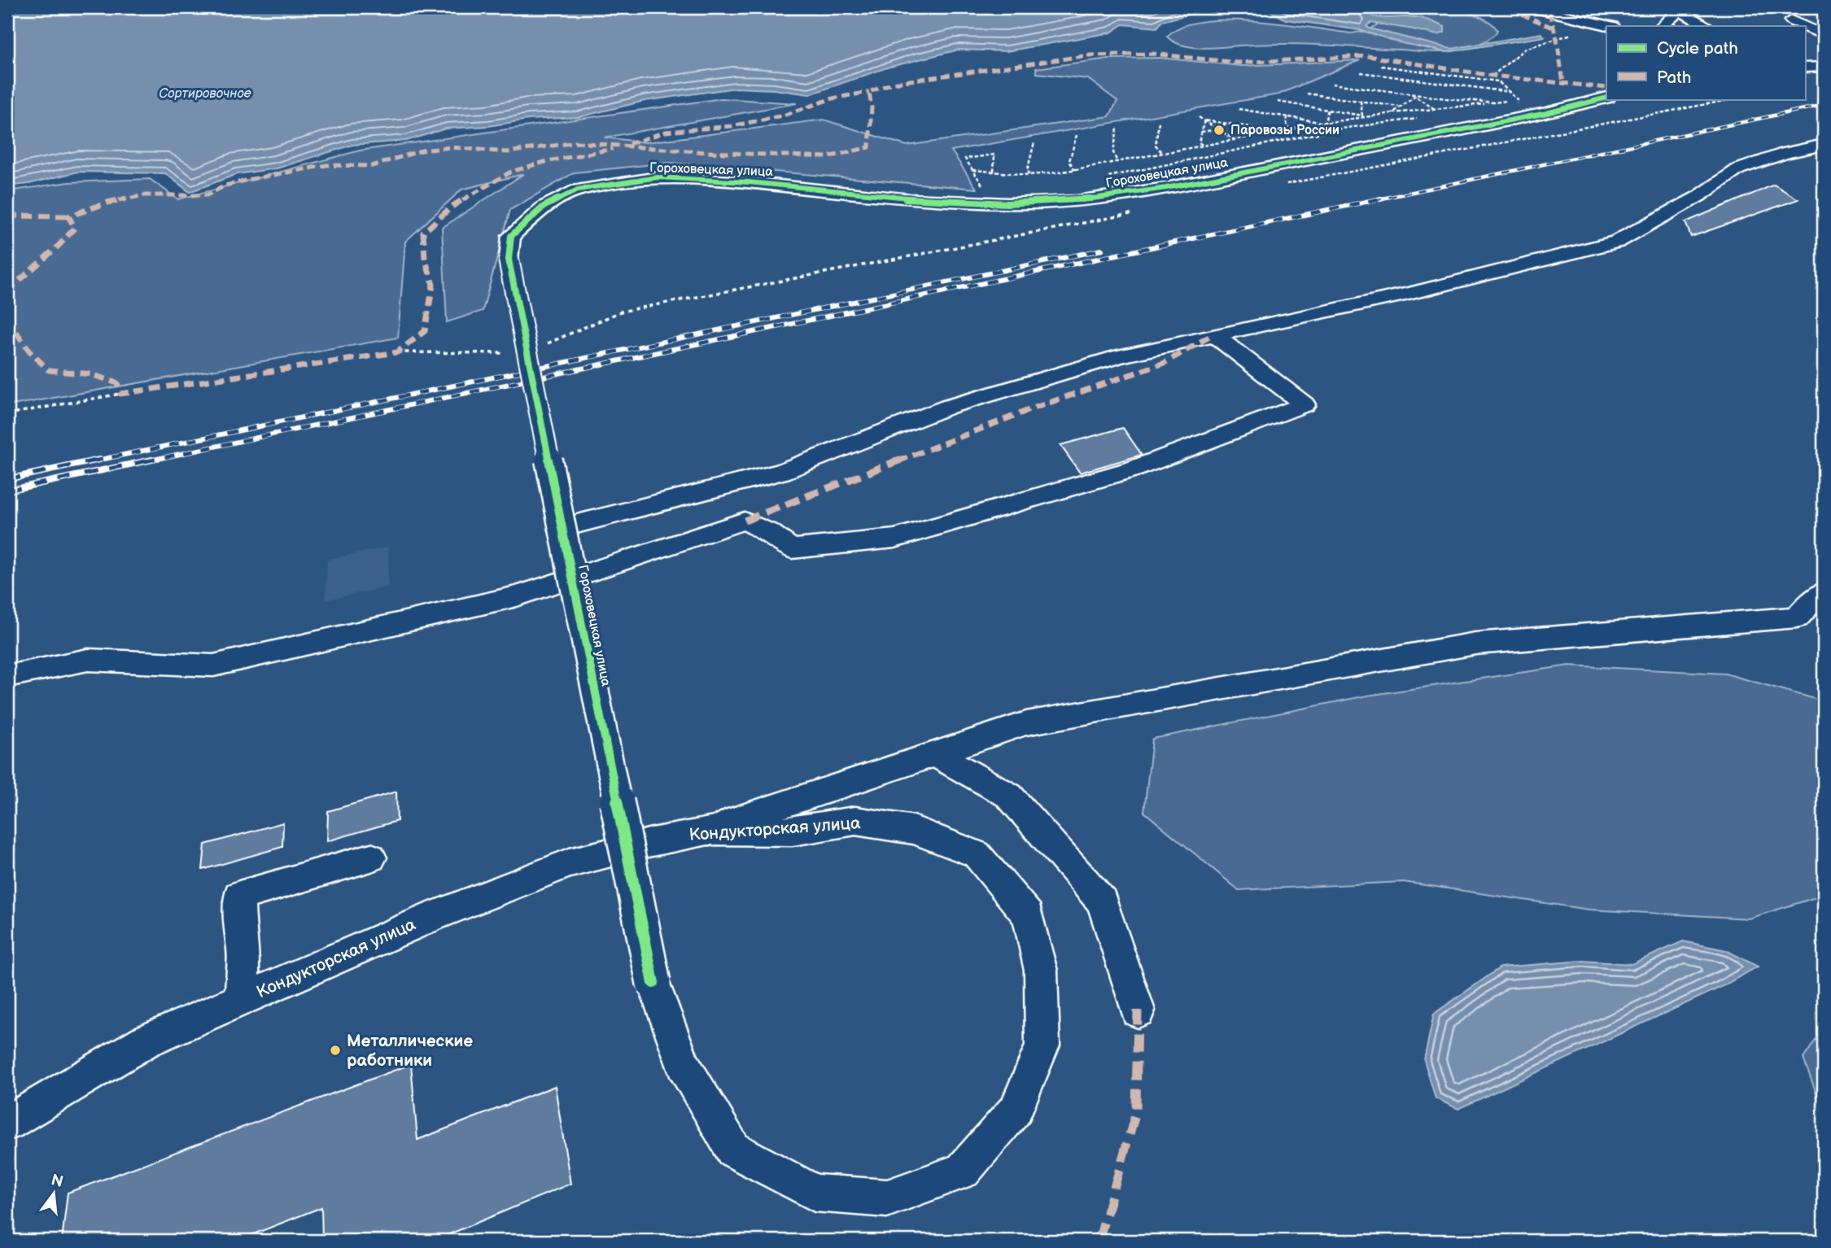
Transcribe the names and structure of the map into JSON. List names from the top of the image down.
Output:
{
  "streets": {
    "street": ["Гороховецкая улица", "Кондукторская улица"]
  },
  "crossings": [
    ["Гороховецкая улица", "Кондукторская улица"]
  ],
  "water": ["Сортировочное"],
  "places": ["Паровозы России", "Металлические работники"],
  "legend": ["Cycle path", "Path"],
  "north": "top"
}
